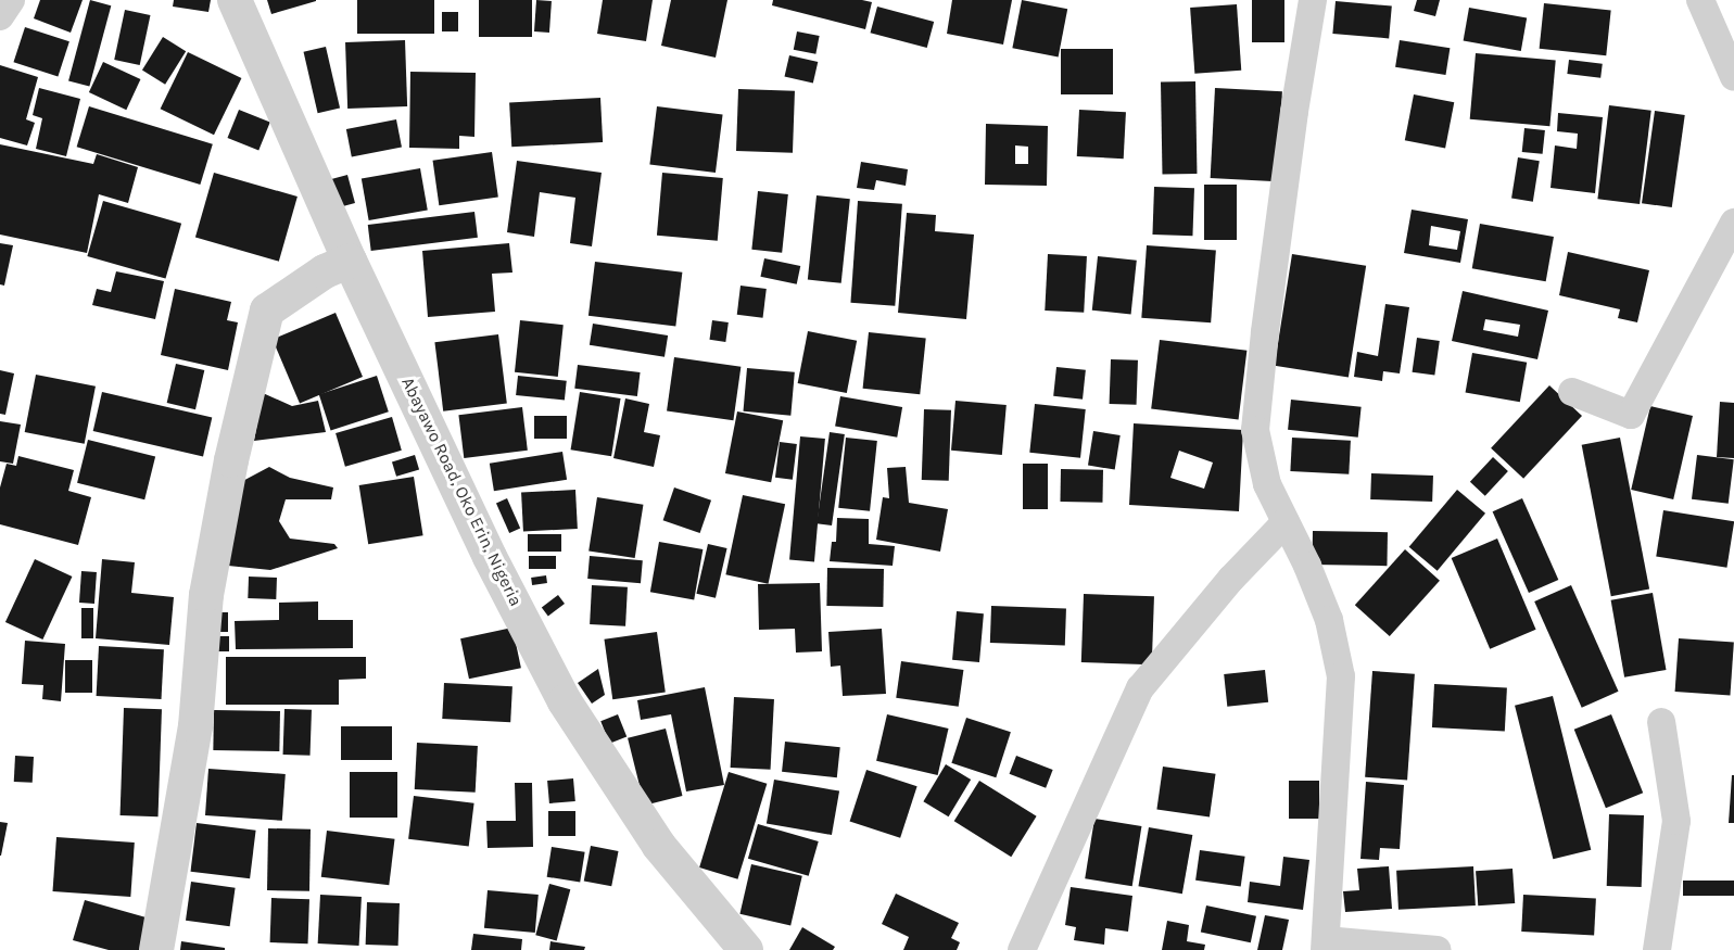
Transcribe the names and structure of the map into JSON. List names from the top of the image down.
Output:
{
  "streets": {
    "street": ["Abayawo Road, Oko Erin, Nigeria"]
  }
}
